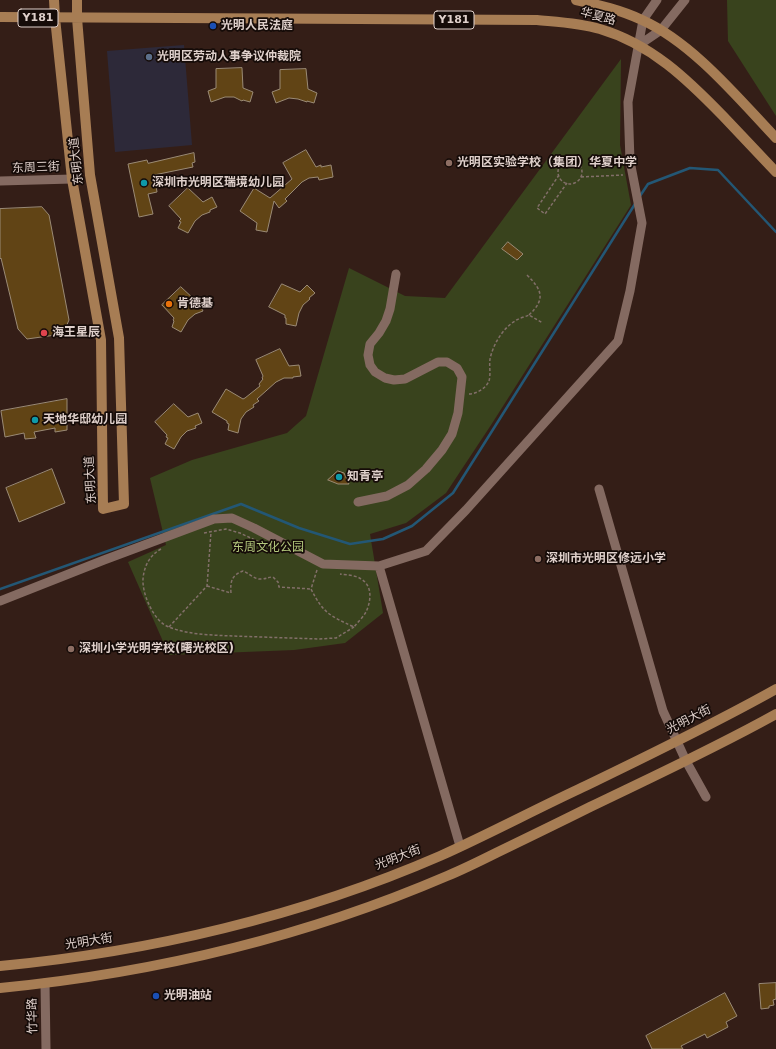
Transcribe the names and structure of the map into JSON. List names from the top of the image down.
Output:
{
  "streets": {
    "main road": [
      "华夏路",
      "Y181",
      "东明大道",
      "光明大街"
    ],
    "street": ["东周三街", "竹华路"]
  },
  "crossings": [
    ["华夏路", "东明大道"],
    ["东明大道", "东周三街"]
  ],
  "parks": ["东周文化公园"],
  "places": [
    "光明人民法庭",
    "光明区劳动人事争议仲裁院",
    "光明区实验学校（集团）华夏中学",
    "深圳市光明区瑞境幼儿园",
    "肯德基",
    "海王星辰",
    "天地华邸幼儿园",
    "知青亭",
    "深圳市光明区修远小学",
    "深圳小学光明学校(曙光校区)",
    "光明油站"
  ]
}
